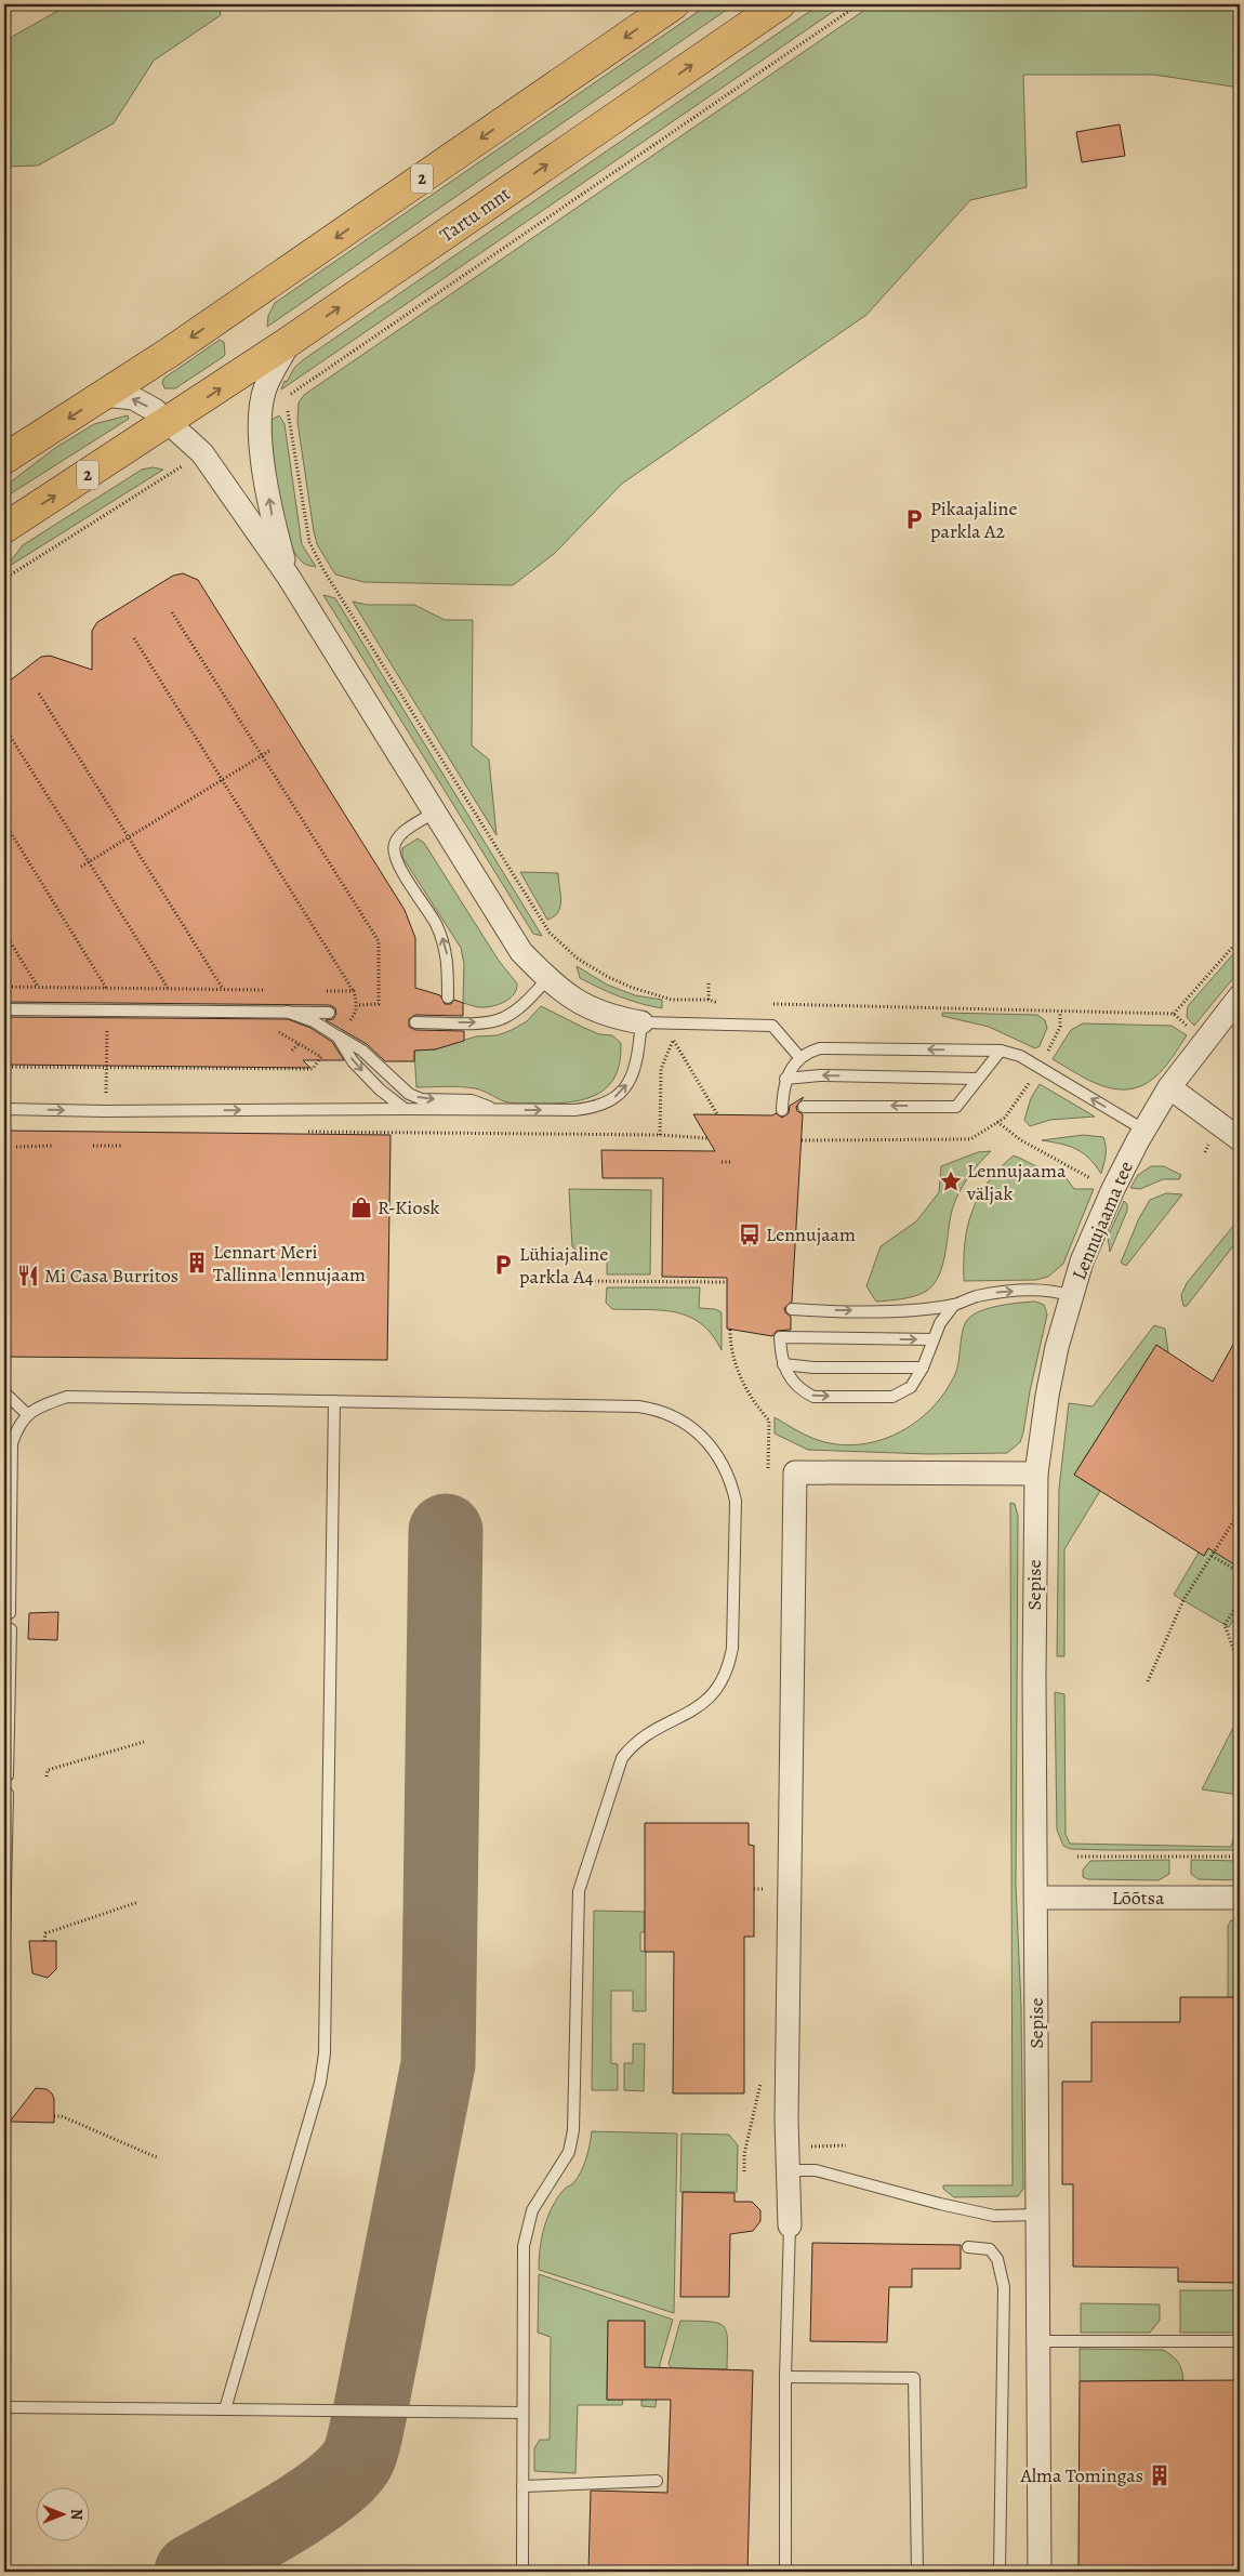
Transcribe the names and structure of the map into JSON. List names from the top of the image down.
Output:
{
  "streets": {
    "highway": ["2", "Tartu mnt"],
    "street": ["Lennujaama tee", "Sepise", "Lõõtsa"]
  },
  "crossings": [
    ["Lennujaama tee", "Sepise"],
    ["Sepise", "Lõõtsa"]
  ],
  "places": {
    "parking": ["Pikaajaline parkla A2", "Lühiajaline parkla A4"],
    "place": ["Lennujaama väljak"],
    "shop": ["R-Kiosk"],
    "bus stop": ["Lennujaam"],
    "building": ["Lennart Meri Tallinna lennujaam", "Alma Tomingas"],
    "restaurant": ["Mi Casa Burritos"]
  },
  "north": "right"
}
